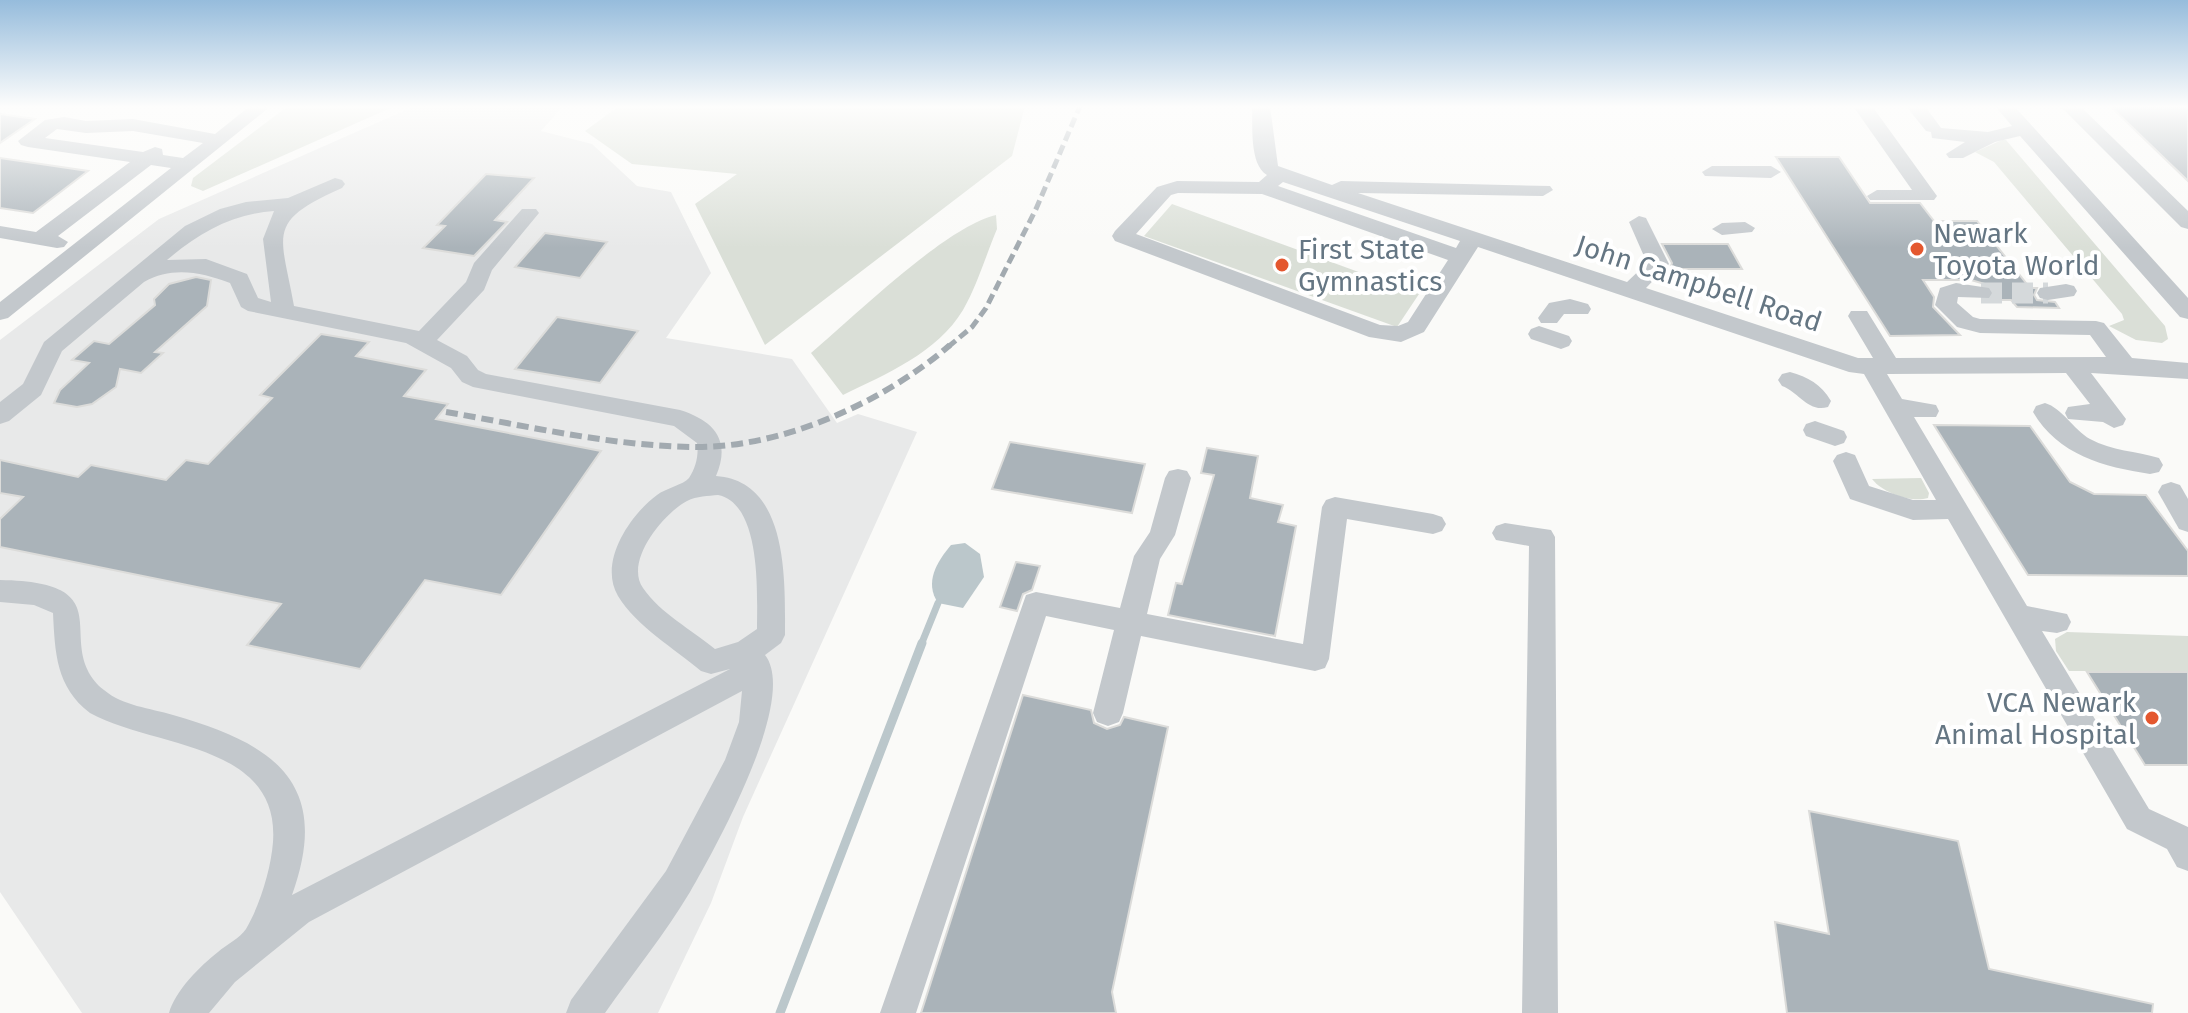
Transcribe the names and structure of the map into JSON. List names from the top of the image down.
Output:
{
  "streets": {
    "street": ["John Campbell Road"]
  },
  "places": ["Newark Toyota World", "First State Gymnastics", "VCA Newark Animal Hospital"]
}
